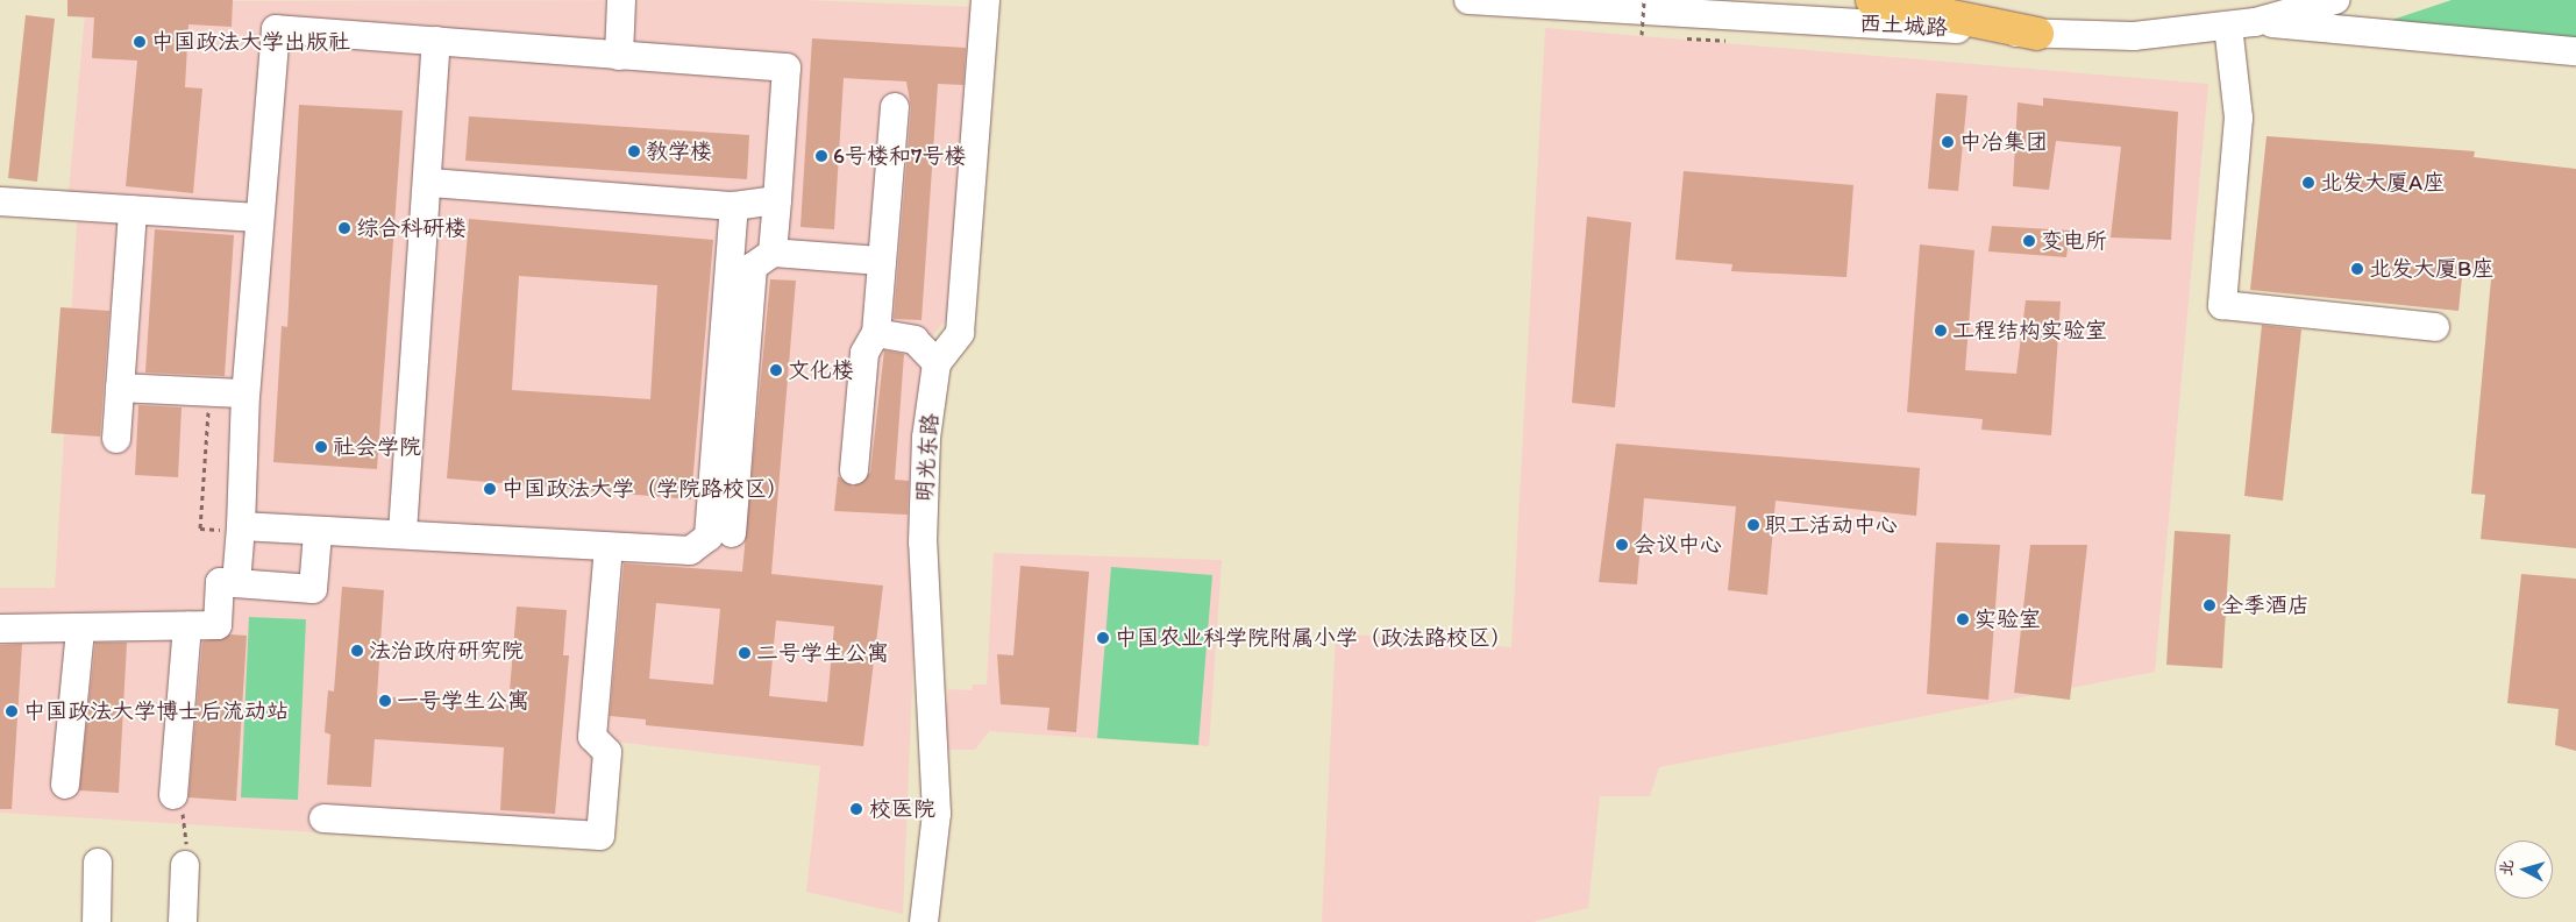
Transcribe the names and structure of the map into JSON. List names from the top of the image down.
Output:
{
  "streets": {
    "street": ["西土城路", "明光东路"]
  },
  "places": [
    "中国政法大学出版社",
    "中冶集团",
    "教学楼",
    "6号楼和7号楼",
    "北发大厦A座",
    "综合科研楼",
    "变电所",
    "北发大厦B座",
    "工程结构实验室",
    "文化楼",
    "社会学院",
    "中国政法大学（学院路校区）",
    "职工活动中心",
    "会议中心",
    "全季酒店",
    "实验室",
    "中国农业科学院附属小学（政法路校区）",
    "法治政府研究院",
    "二号学生公寓",
    "一号学生公寓",
    "中国政法大学博士后流动站",
    "校医院"
  ],
  "north": "left"
}
